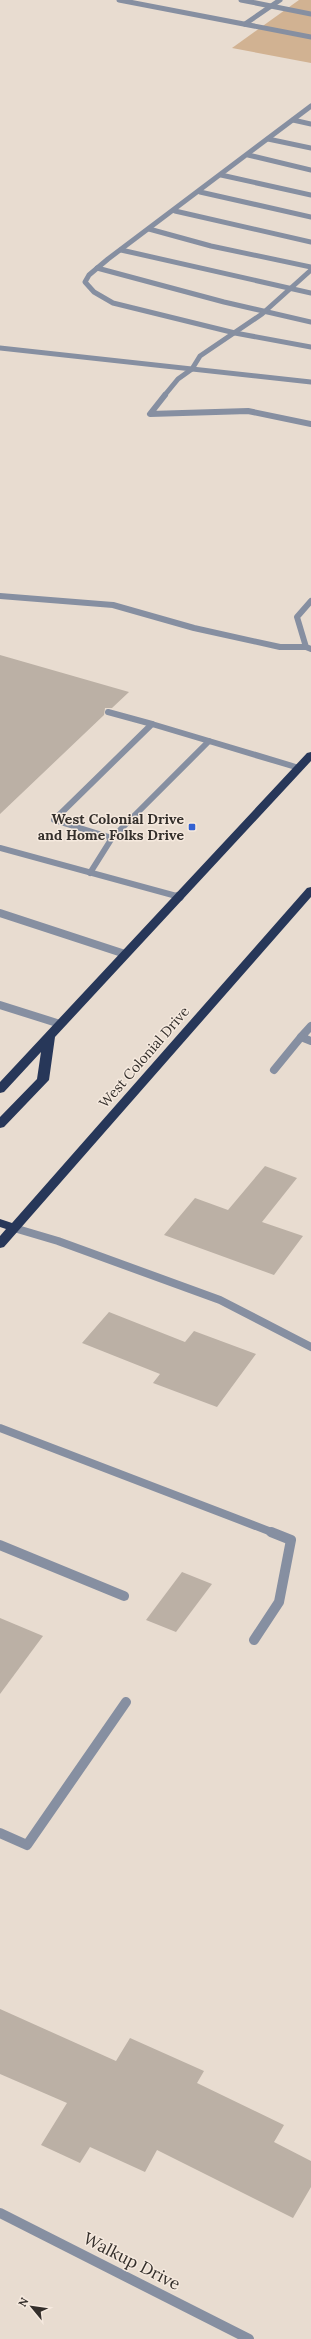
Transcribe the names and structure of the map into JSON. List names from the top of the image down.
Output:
{
  "streets": {
    "highway": ["West Colonial Drive"],
    "street": ["Walkup Drive"]
  },
  "places": {
    "transit": ["West Colonial Drive and Home Folks Drive"]
  },
  "north": "top left"
}
